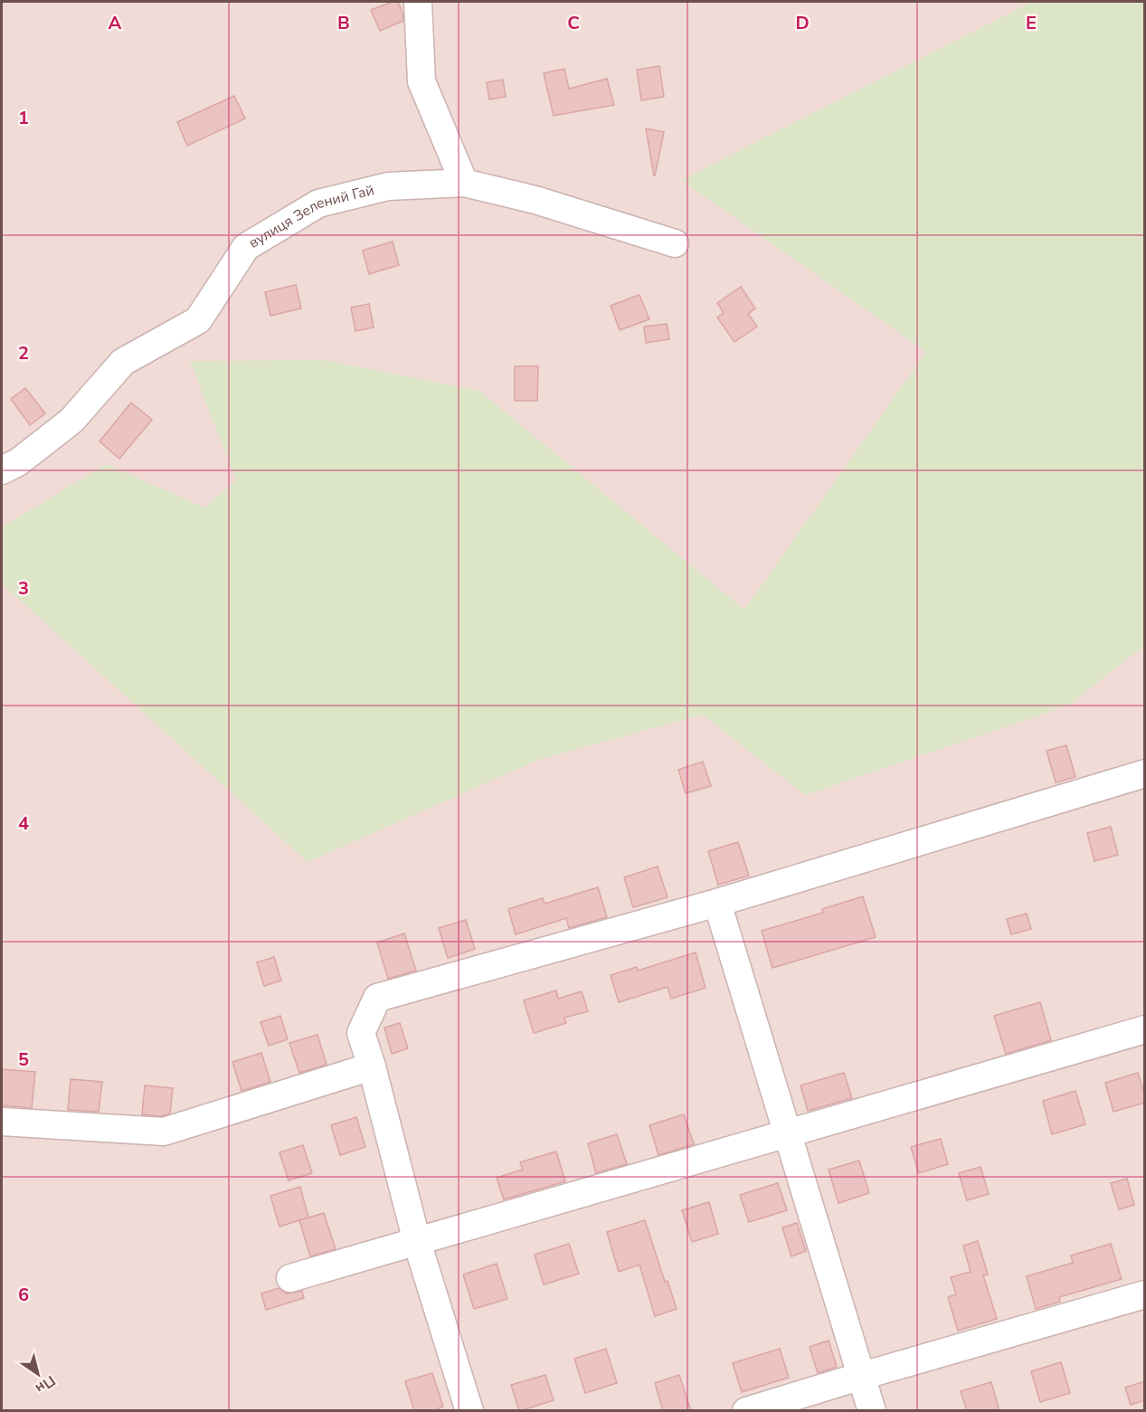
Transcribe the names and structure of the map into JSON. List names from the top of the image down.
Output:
{
  "streets": {
    "street": ["вулиця Зелений Гай"]
  },
  "north": "bottom right",
  "grid": {
    "columns": [
      "A",
      "B",
      "C",
      "D",
      "E"
    ],
    "rows": [
      "1",
      "2",
      "3",
      "4",
      "5",
      "6"
    ]
  }
}
